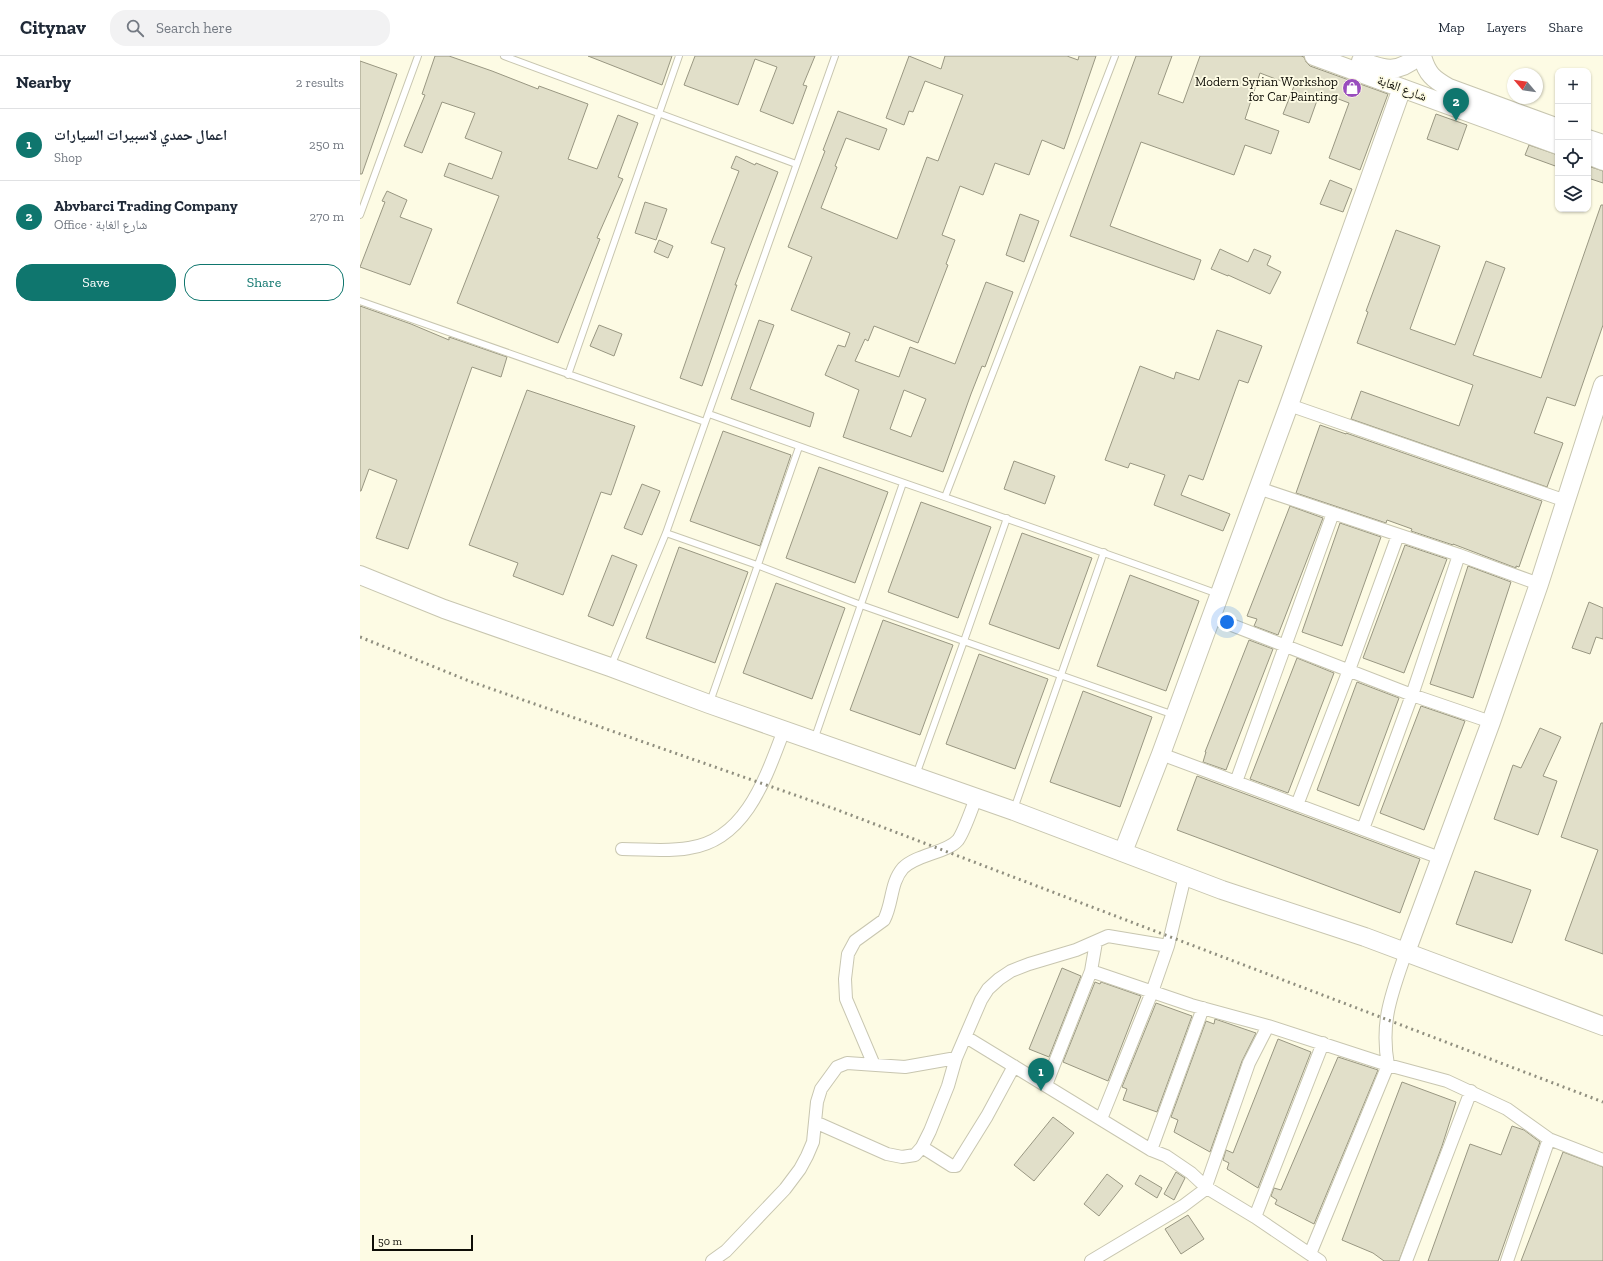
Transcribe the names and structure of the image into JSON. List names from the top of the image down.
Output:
{
  "streets": {
    "street": ["شارع الغابة"]
  },
  "places": {
    "shop": ["Modern Syrian Workshop for Car Painting"]
  },
  "scale_bar": "50 m",
  "north": "top left",
  "page": {
    "header": "Citynav",
    "search": "Search here",
    "nav": ["Map", "Layers", "Share"],
    "heading": ["Nearby", "2 results"],
    "map_buttons": ["+", "−"],
    "pins": ["2", "1"],
    "list": [
      {
        "mark": "1",
        "name": "اعمال حمدي لاسبيرات السيارات",
        "note": "Shop",
        "value": "250 m"
      },
      {
        "mark": "2",
        "name": "Abvbarci Trading Company",
        "note": "Office · شارع الغابة",
        "value": "270 m"
      }
    ],
    "buttons": ["Save", "Share"],
    "scale": "50 m"
  }
}
